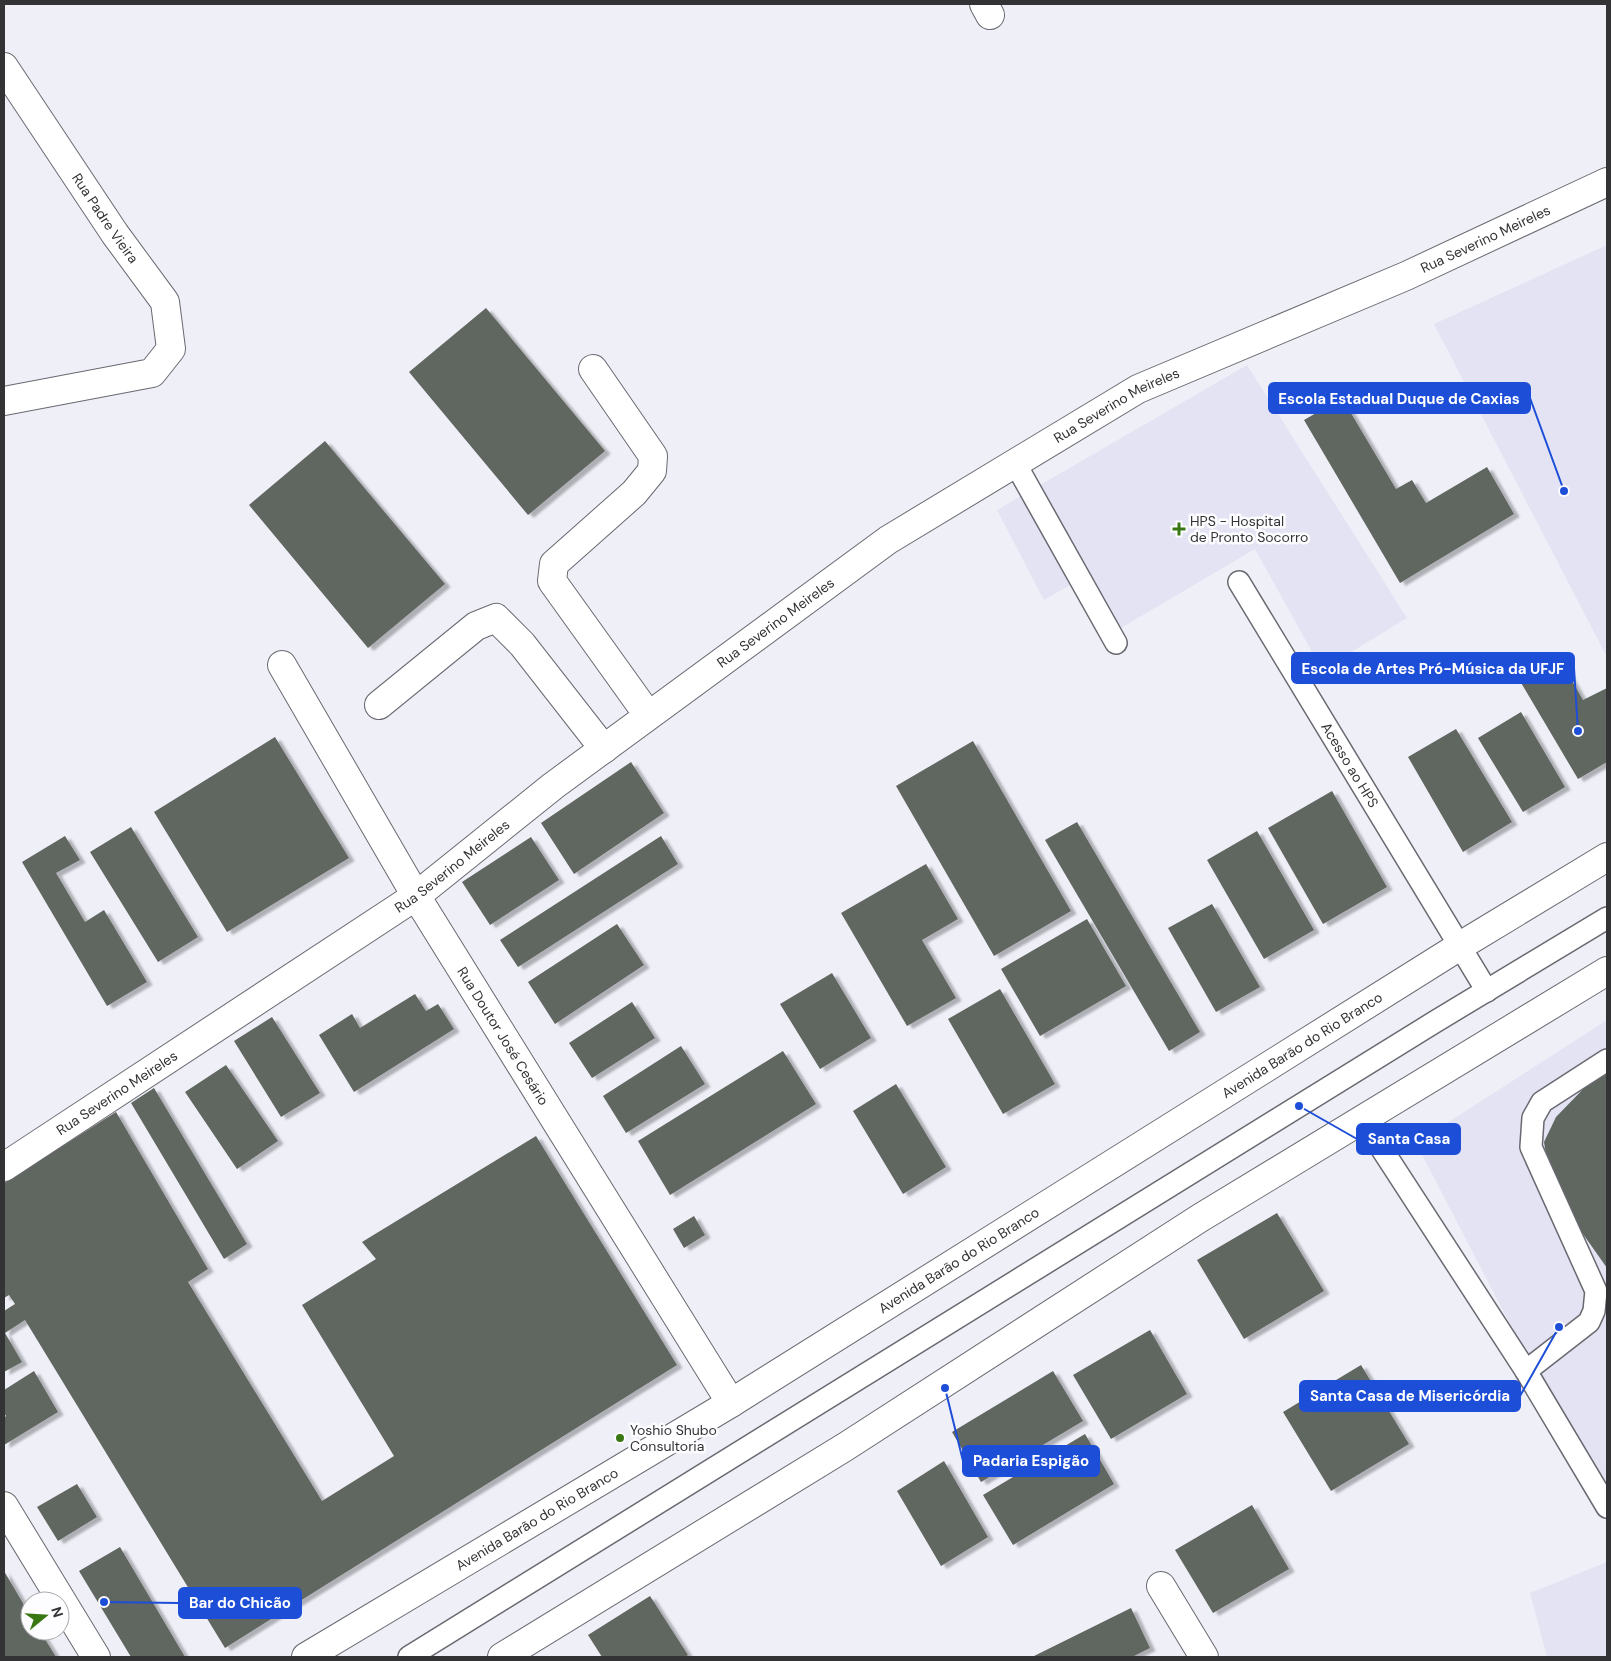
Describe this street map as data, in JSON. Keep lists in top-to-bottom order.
{
  "streets": {
    "street": [
      "Rua Padre Vieira",
      "Rua Severino Meireles",
      "Rua Doutor José Cesário",
      "Avenida Barão do Rio Branco"
    ],
    "lane": ["Acesso ao HPS"]
  },
  "crossings": [
    ["Rua Severino Meireles", "Rua Doutor José Cesário"],
    ["Acesso ao HPS", "Avenida Barão do Rio Branco"],
    ["Rua Doutor José Cesário", "Avenida Barão do Rio Branco"]
  ],
  "places": {
    "other": [
      "Escola Estadual Duque de Caxias",
      "Escola de Artes Pró-Música da UFJF",
      "Santa Casa",
      "Santa Casa de Misericórdia",
      "Padaria Espigão",
      "Yoshio Shubo Consultoria",
      "Bar do Chicão"
    ],
    "health": ["HPS - Hospital de Pronto Socorro"]
  },
  "north": "right"
}
